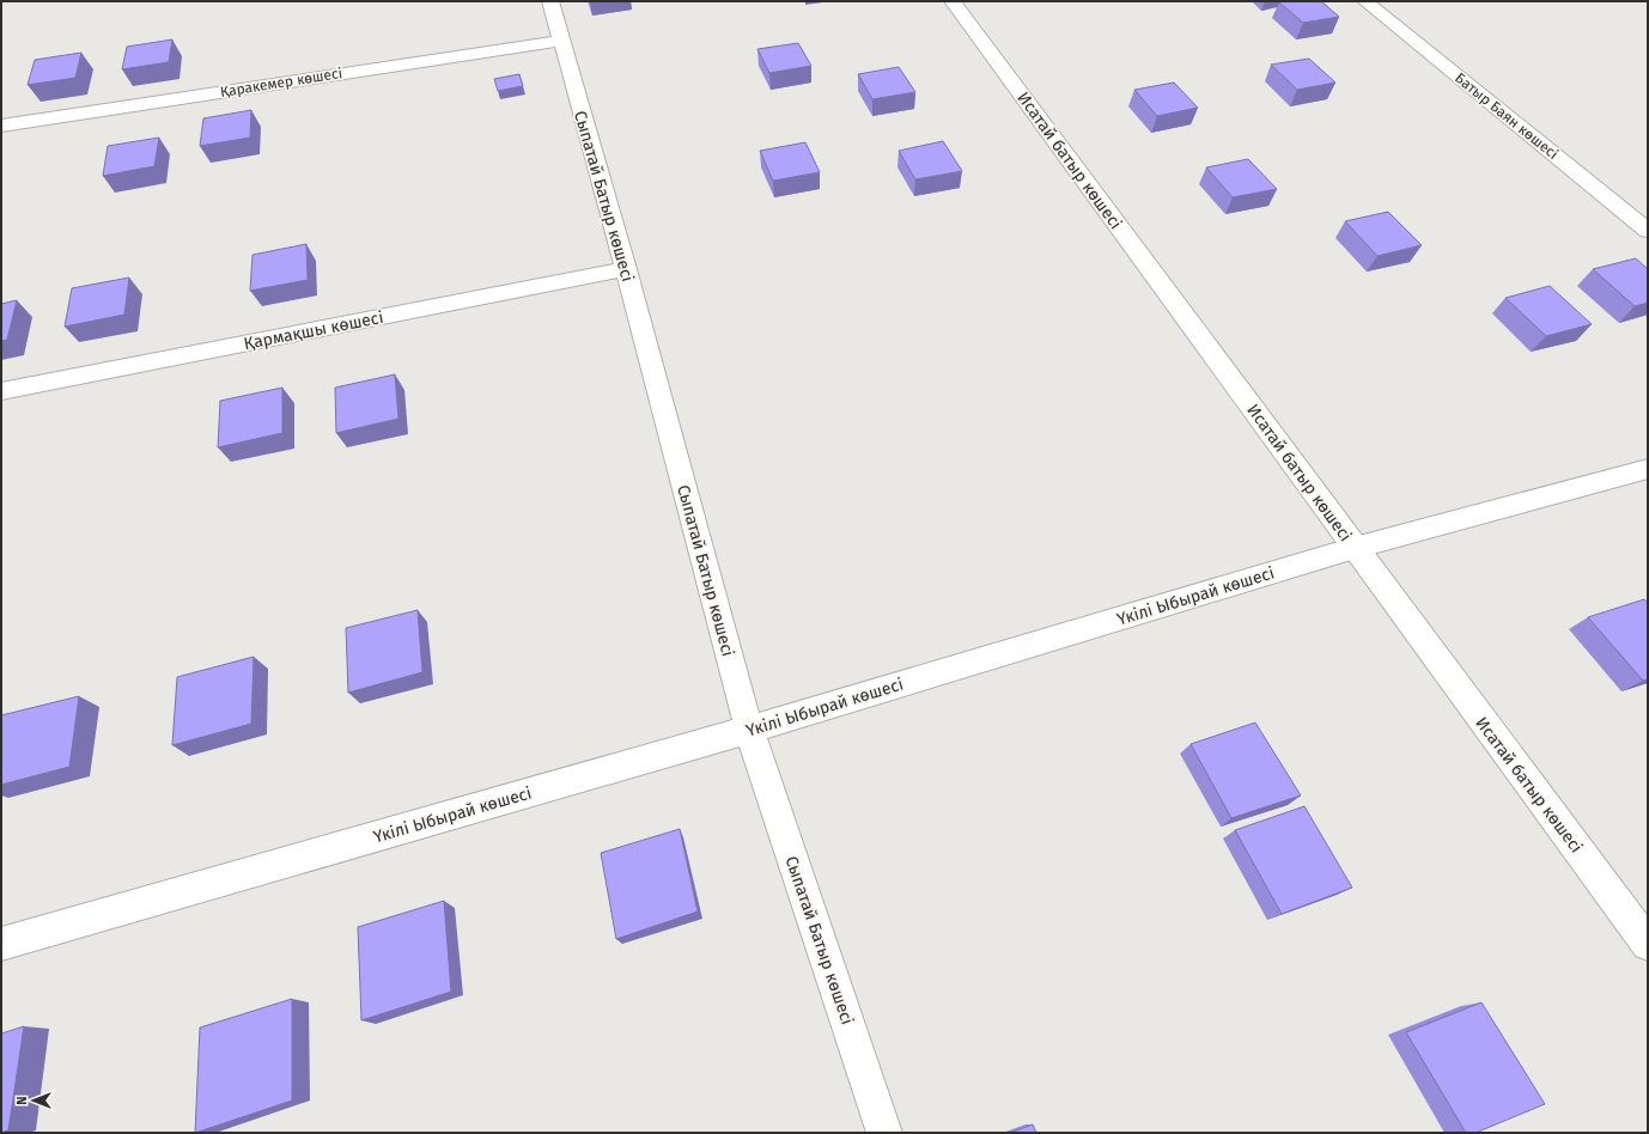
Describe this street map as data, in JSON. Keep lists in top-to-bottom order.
{
  "streets": {
    "street": [
      "Қаракемер көшесі",
      "Батыр Баян көшесі",
      "Исатай батыр көшесі",
      "Сыпатай Батыр көшесі",
      "Қармақшы көшесі",
      "Үкілі Ыбырай көшесі"
    ]
  },
  "crossings": [
    ["Қаракемер көшесі", "Сыпатай Батыр көшесі"],
    ["Исатай батыр көшесі", "Үкілі Ыбырай көшесі"],
    ["Сыпатай Батыр көшесі", "Қармақшы көшесі"],
    ["Сыпатай Батыр көшесі", "Үкілі Ыбырай көшесі"]
  ],
  "north": "left"
}
